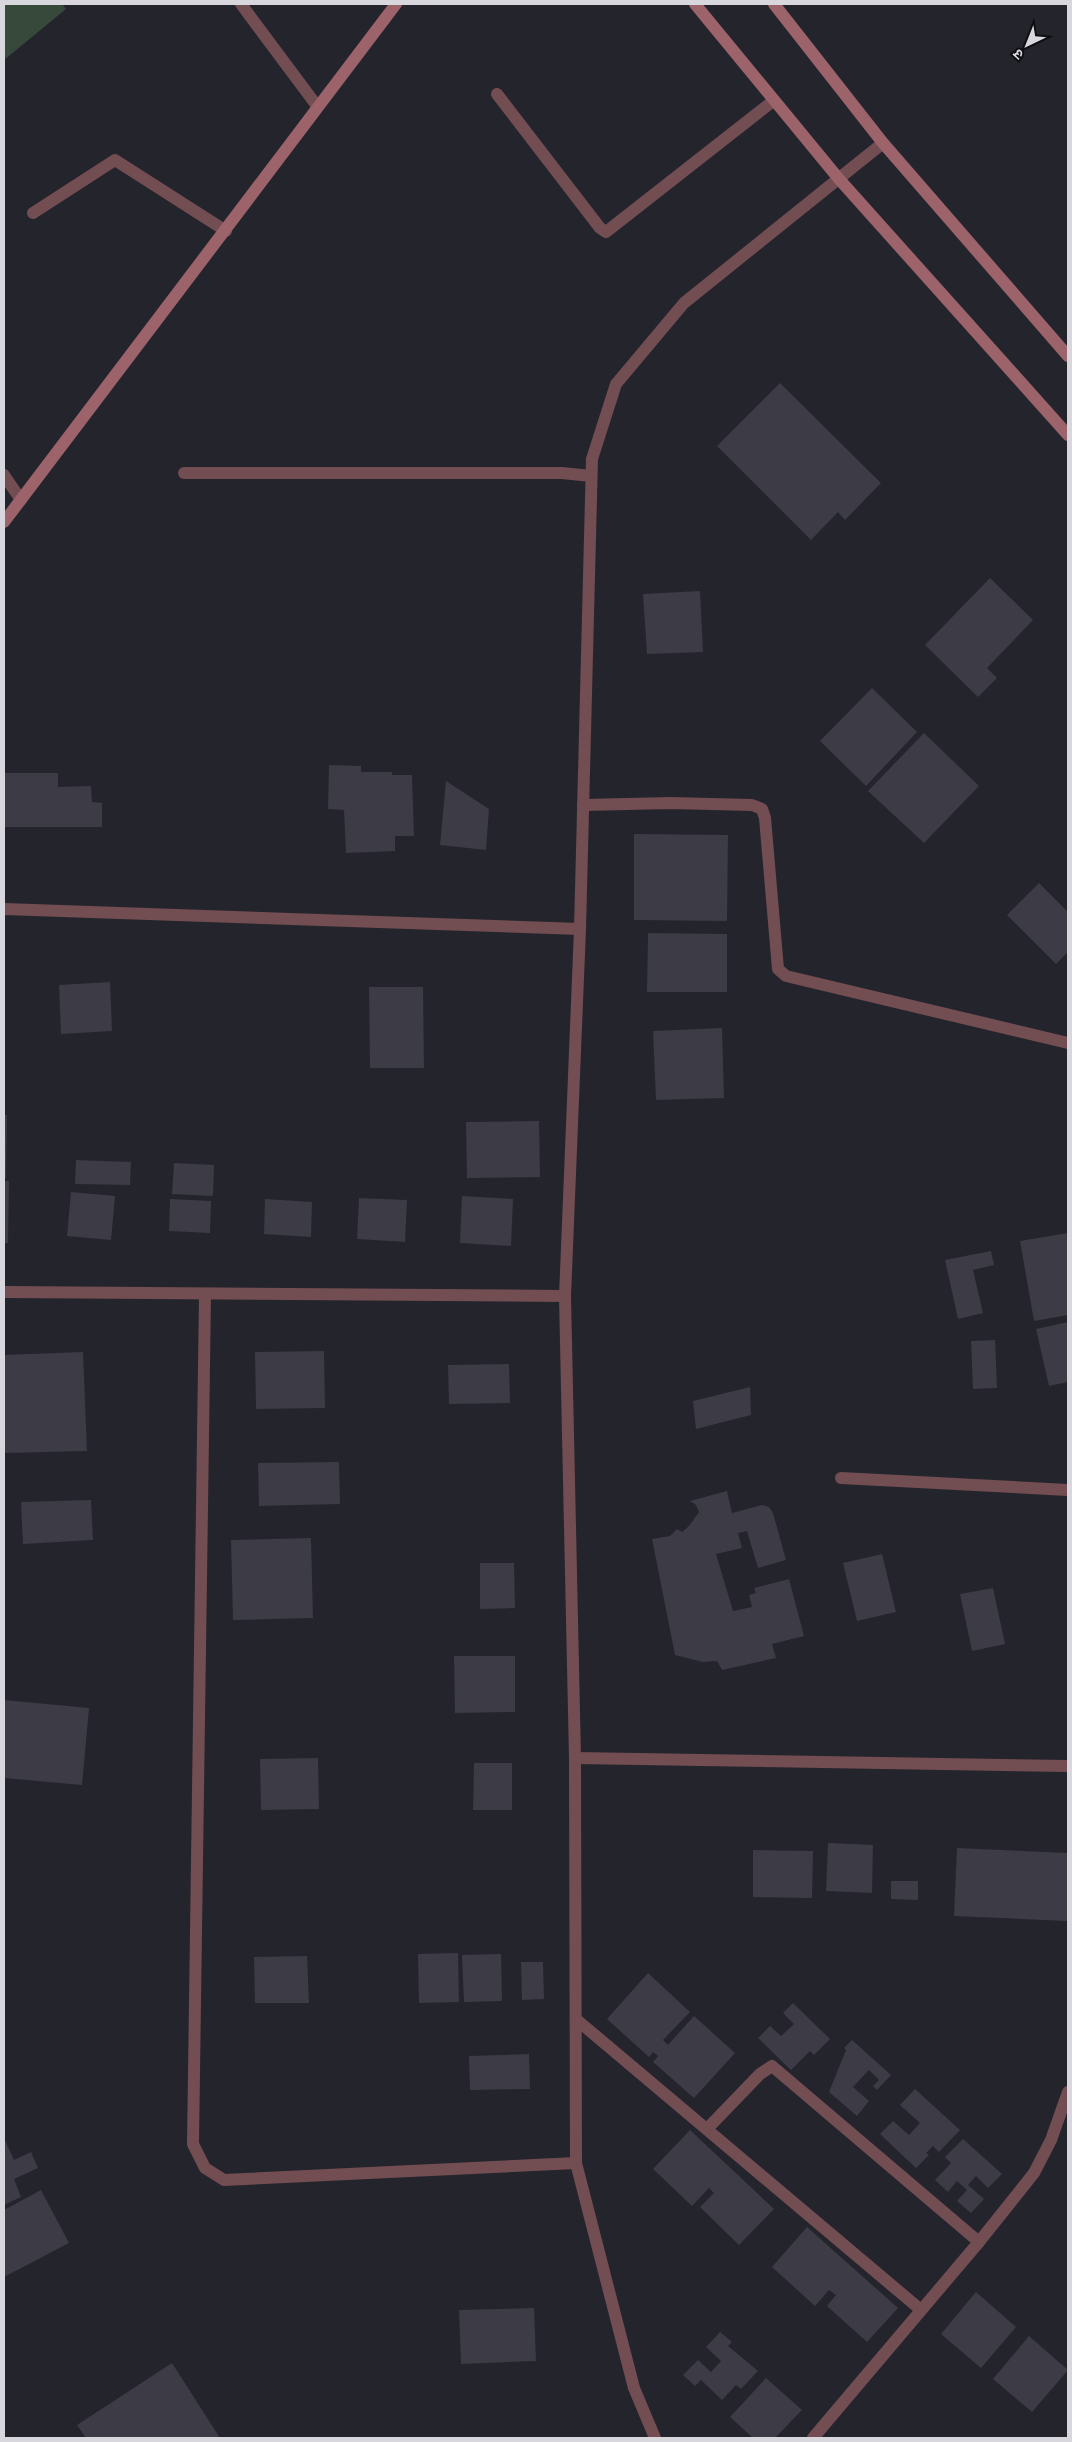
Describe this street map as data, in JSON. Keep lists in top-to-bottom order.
{
  "north": "bottom left"
}
